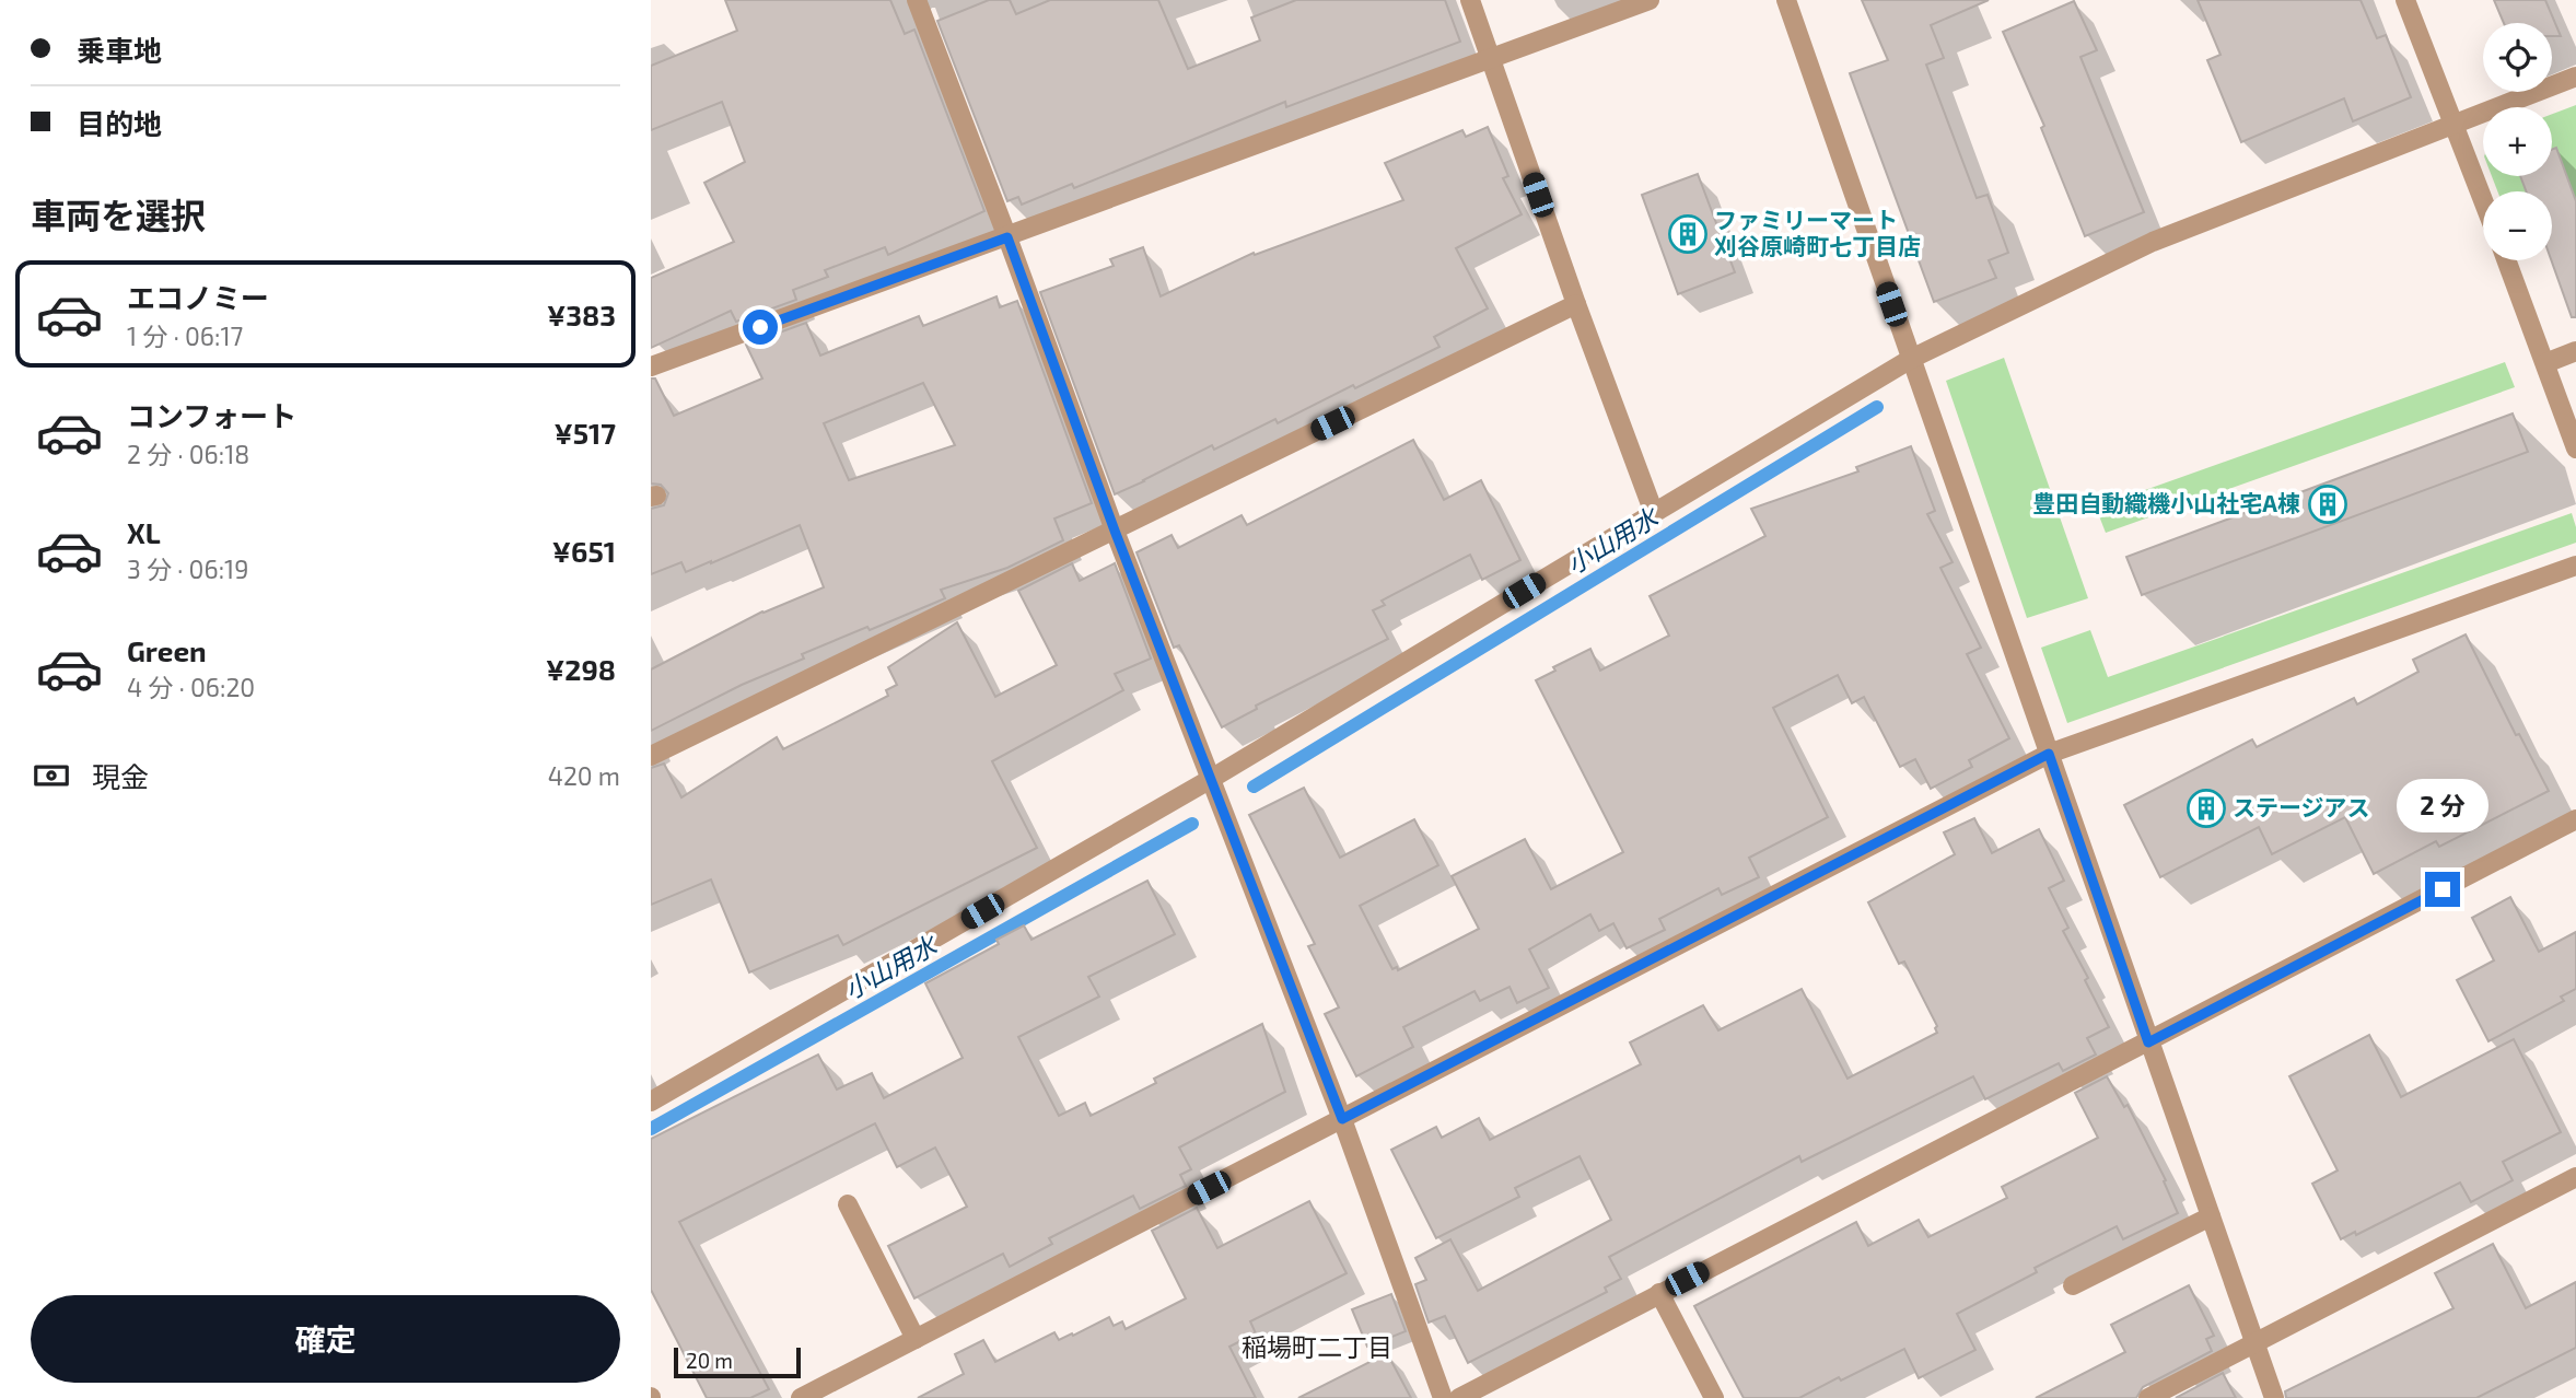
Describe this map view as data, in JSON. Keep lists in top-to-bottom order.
{
  "districts": ["稲場町二丁目"],
  "water": ["小山用水"],
  "places": {
    "building": ["ファミリーマート 刈谷原崎町七丁目店", "豊田自動織機小山社宅A棟", "ステージアス"]
  },
  "scale_bar": "20 m",
  "page": {
    "banner": ["乗車地", "目的地"],
    "map_buttons": ["+", "−"],
    "heading": "車両を選択",
    "list": [
      {
        "name": "エコノミー",
        "note": "1 分 · 06:17",
        "value": "¥383"
      },
      {
        "name": "コンフォート",
        "note": "2 分 · 06:18",
        "value": "¥517"
      },
      {
        "name": "XL",
        "note": "3 分 · 06:19",
        "value": "¥651"
      },
      {
        "name": "Green",
        "note": "4 分 · 06:20",
        "value": "¥298"
      }
    ],
    "pay": ["現金", "420 m"],
    "bubble": "2 分",
    "buttons": "確定",
    "scale": "20 m"
  }
}
